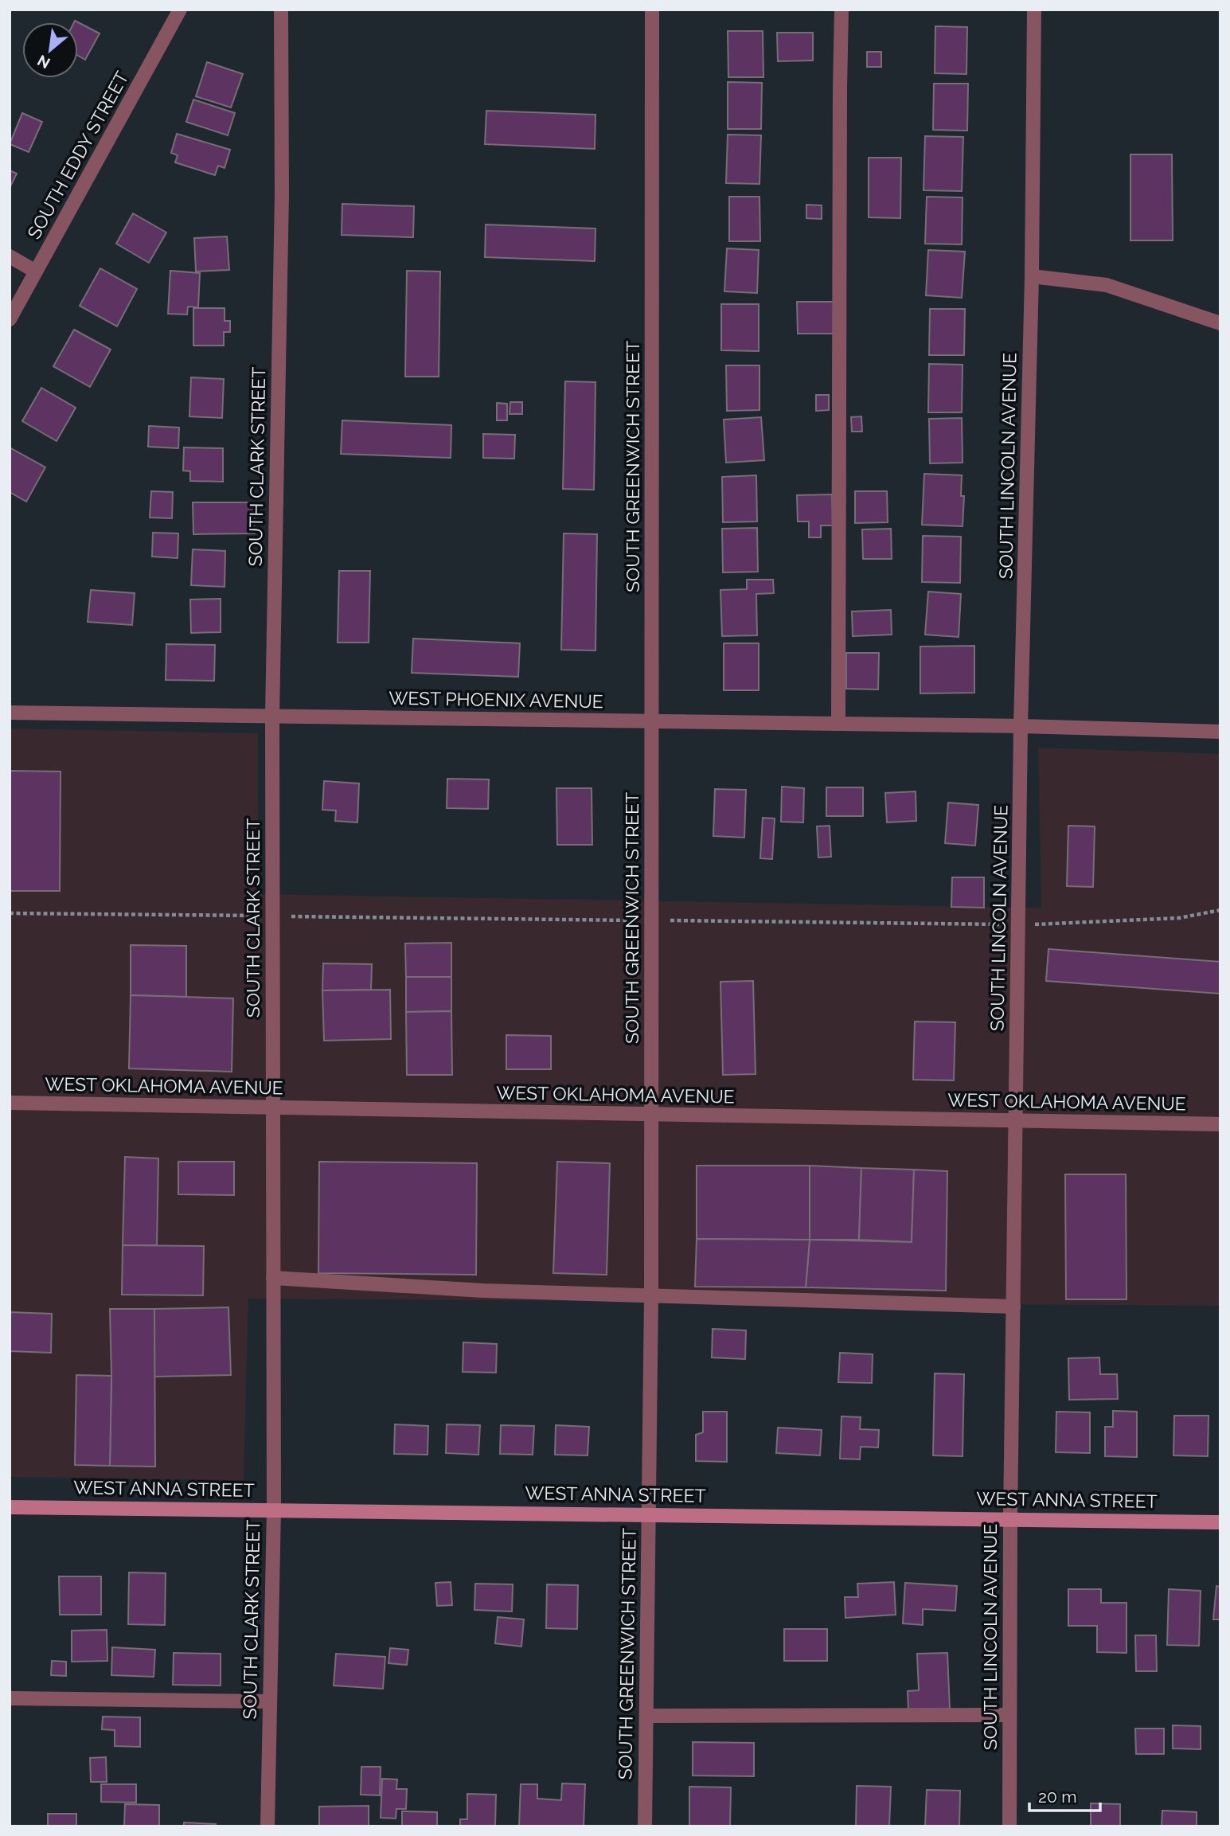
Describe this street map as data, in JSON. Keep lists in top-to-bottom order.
{
  "streets": {
    "main road": ["WEST ANNA STREET"],
    "street": [
      "SOUTH EDDY STREET",
      "SOUTH LINCOLN AVENUE",
      "SOUTH CLARK STREET",
      "SOUTH GREENWICH STREET",
      "WEST PHOENIX AVENUE",
      "WEST OKLAHOMA AVENUE"
    ]
  },
  "crossings": [
    ["SOUTH LINCOLN AVENUE", "WEST PHOENIX AVENUE"],
    ["SOUTH LINCOLN AVENUE", "WEST OKLAHOMA AVENUE"],
    ["SOUTH LINCOLN AVENUE", "WEST ANNA STREET"],
    ["SOUTH CLARK STREET", "WEST PHOENIX AVENUE"],
    ["SOUTH CLARK STREET", "WEST OKLAHOMA AVENUE"],
    ["SOUTH CLARK STREET", "WEST ANNA STREET"],
    ["SOUTH GREENWICH STREET", "WEST PHOENIX AVENUE"],
    ["SOUTH GREENWICH STREET", "WEST OKLAHOMA AVENUE"],
    ["SOUTH GREENWICH STREET", "WEST ANNA STREET"]
  ],
  "scale_bar": "20 m",
  "north": "bottom left"
}
